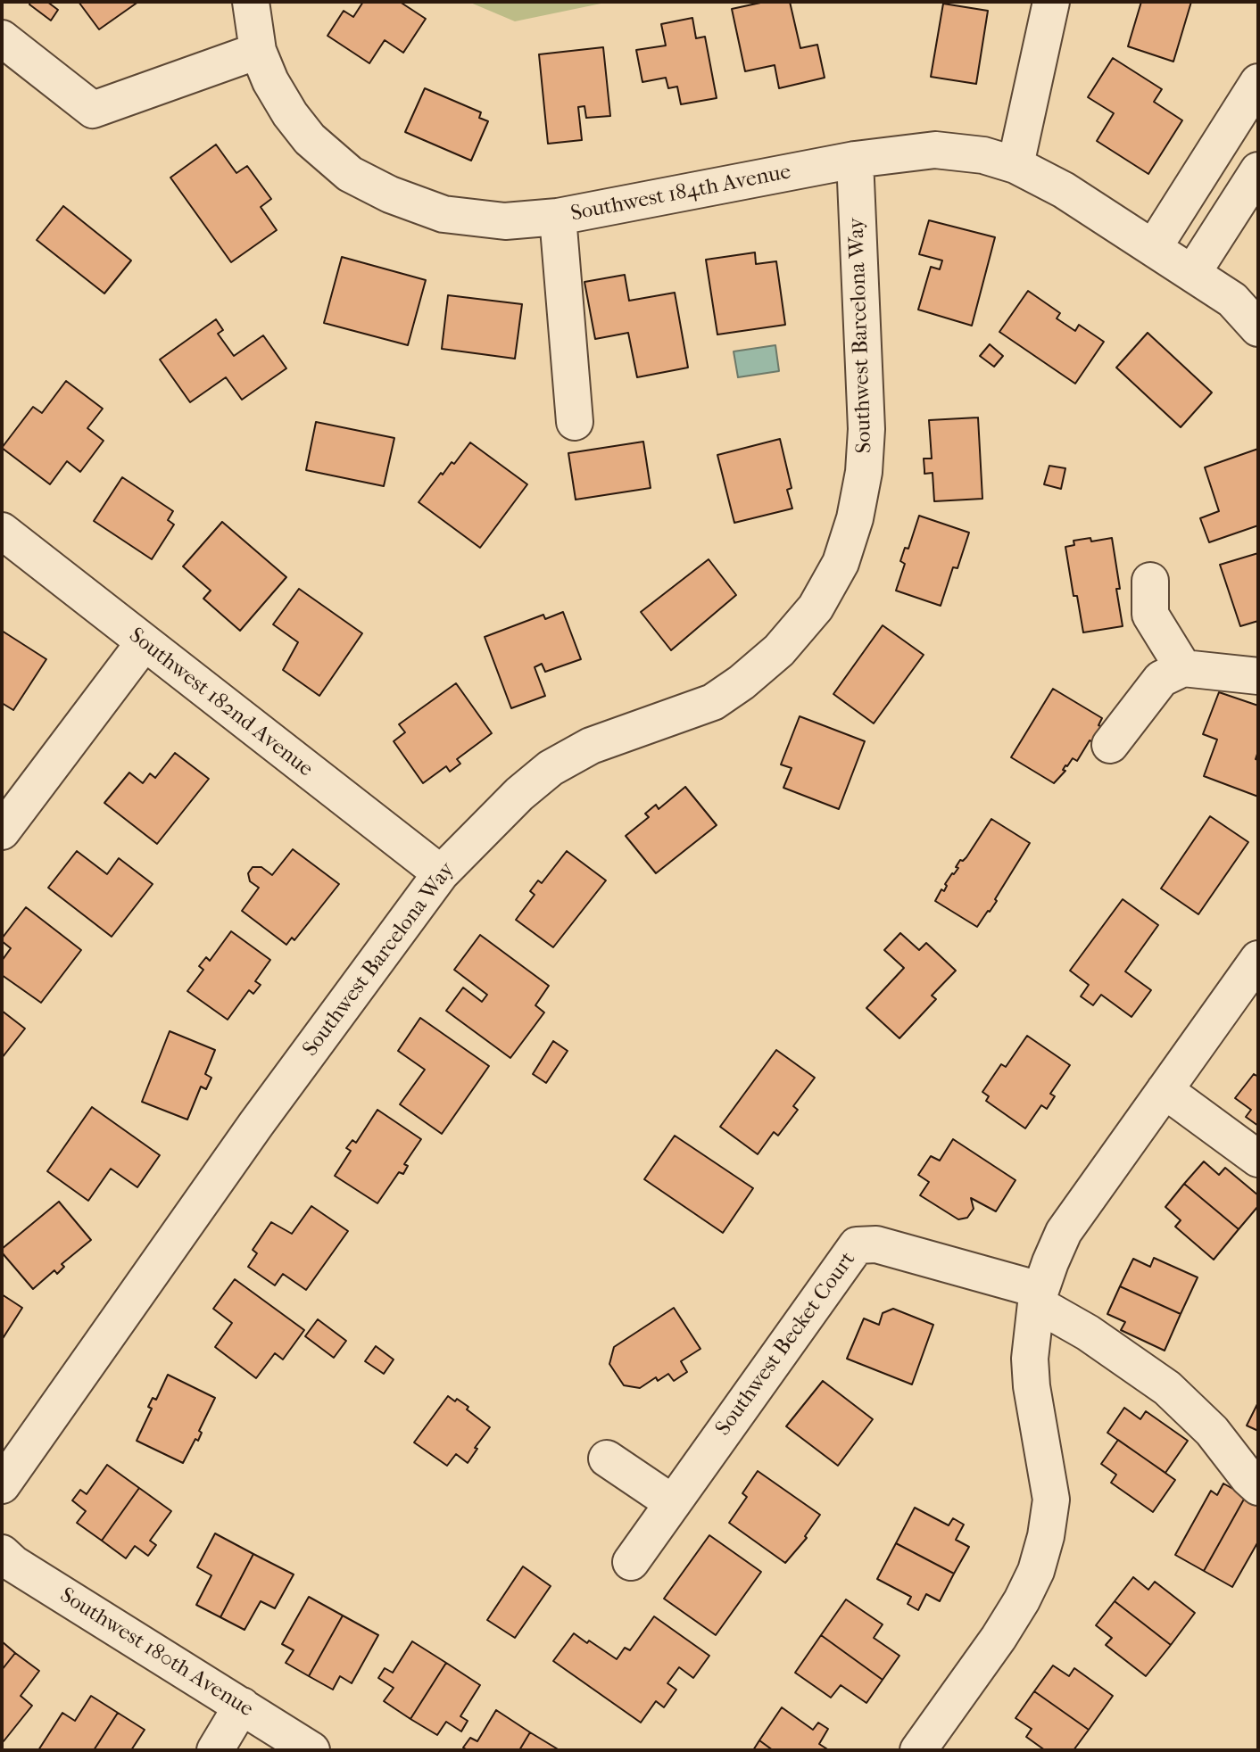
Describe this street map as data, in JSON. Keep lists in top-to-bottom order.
{
  "streets": {
    "street": [
      "Southwest 184th Avenue",
      "Southwest Barcelona Way",
      "Southwest 182nd Avenue",
      "Southwest Becket Court",
      "Southwest 180th Avenue"
    ]
  },
  "crossings": [
    ["Southwest 184th Avenue", "Southwest Barcelona Way"],
    ["Southwest Barcelona Way", "Southwest 182nd Avenue"]
  ]
}
